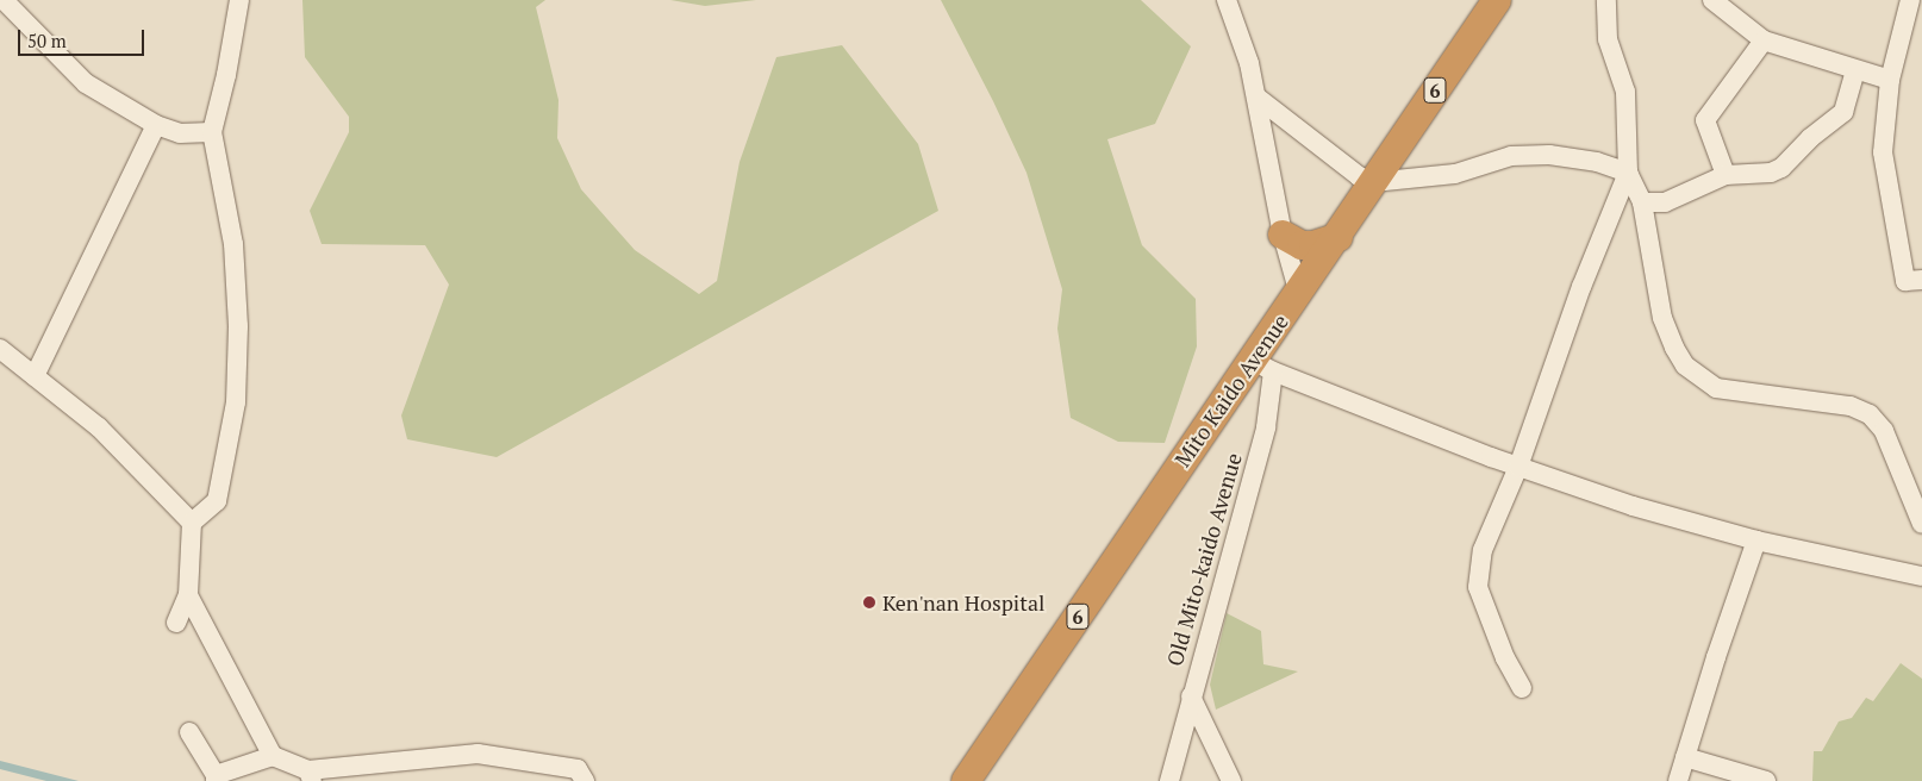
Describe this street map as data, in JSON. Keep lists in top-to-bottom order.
{
  "streets": {
    "highway": ["6", "Mito Kaido Avenue"],
    "street": ["Old Mito-kaido Avenue"]
  },
  "crossings": [
    ["Mito Kaido Avenue", "Old Mito-kaido Avenue"]
  ],
  "places": ["Ken'nan Hospital"],
  "scale_bar": "50 m"
}
